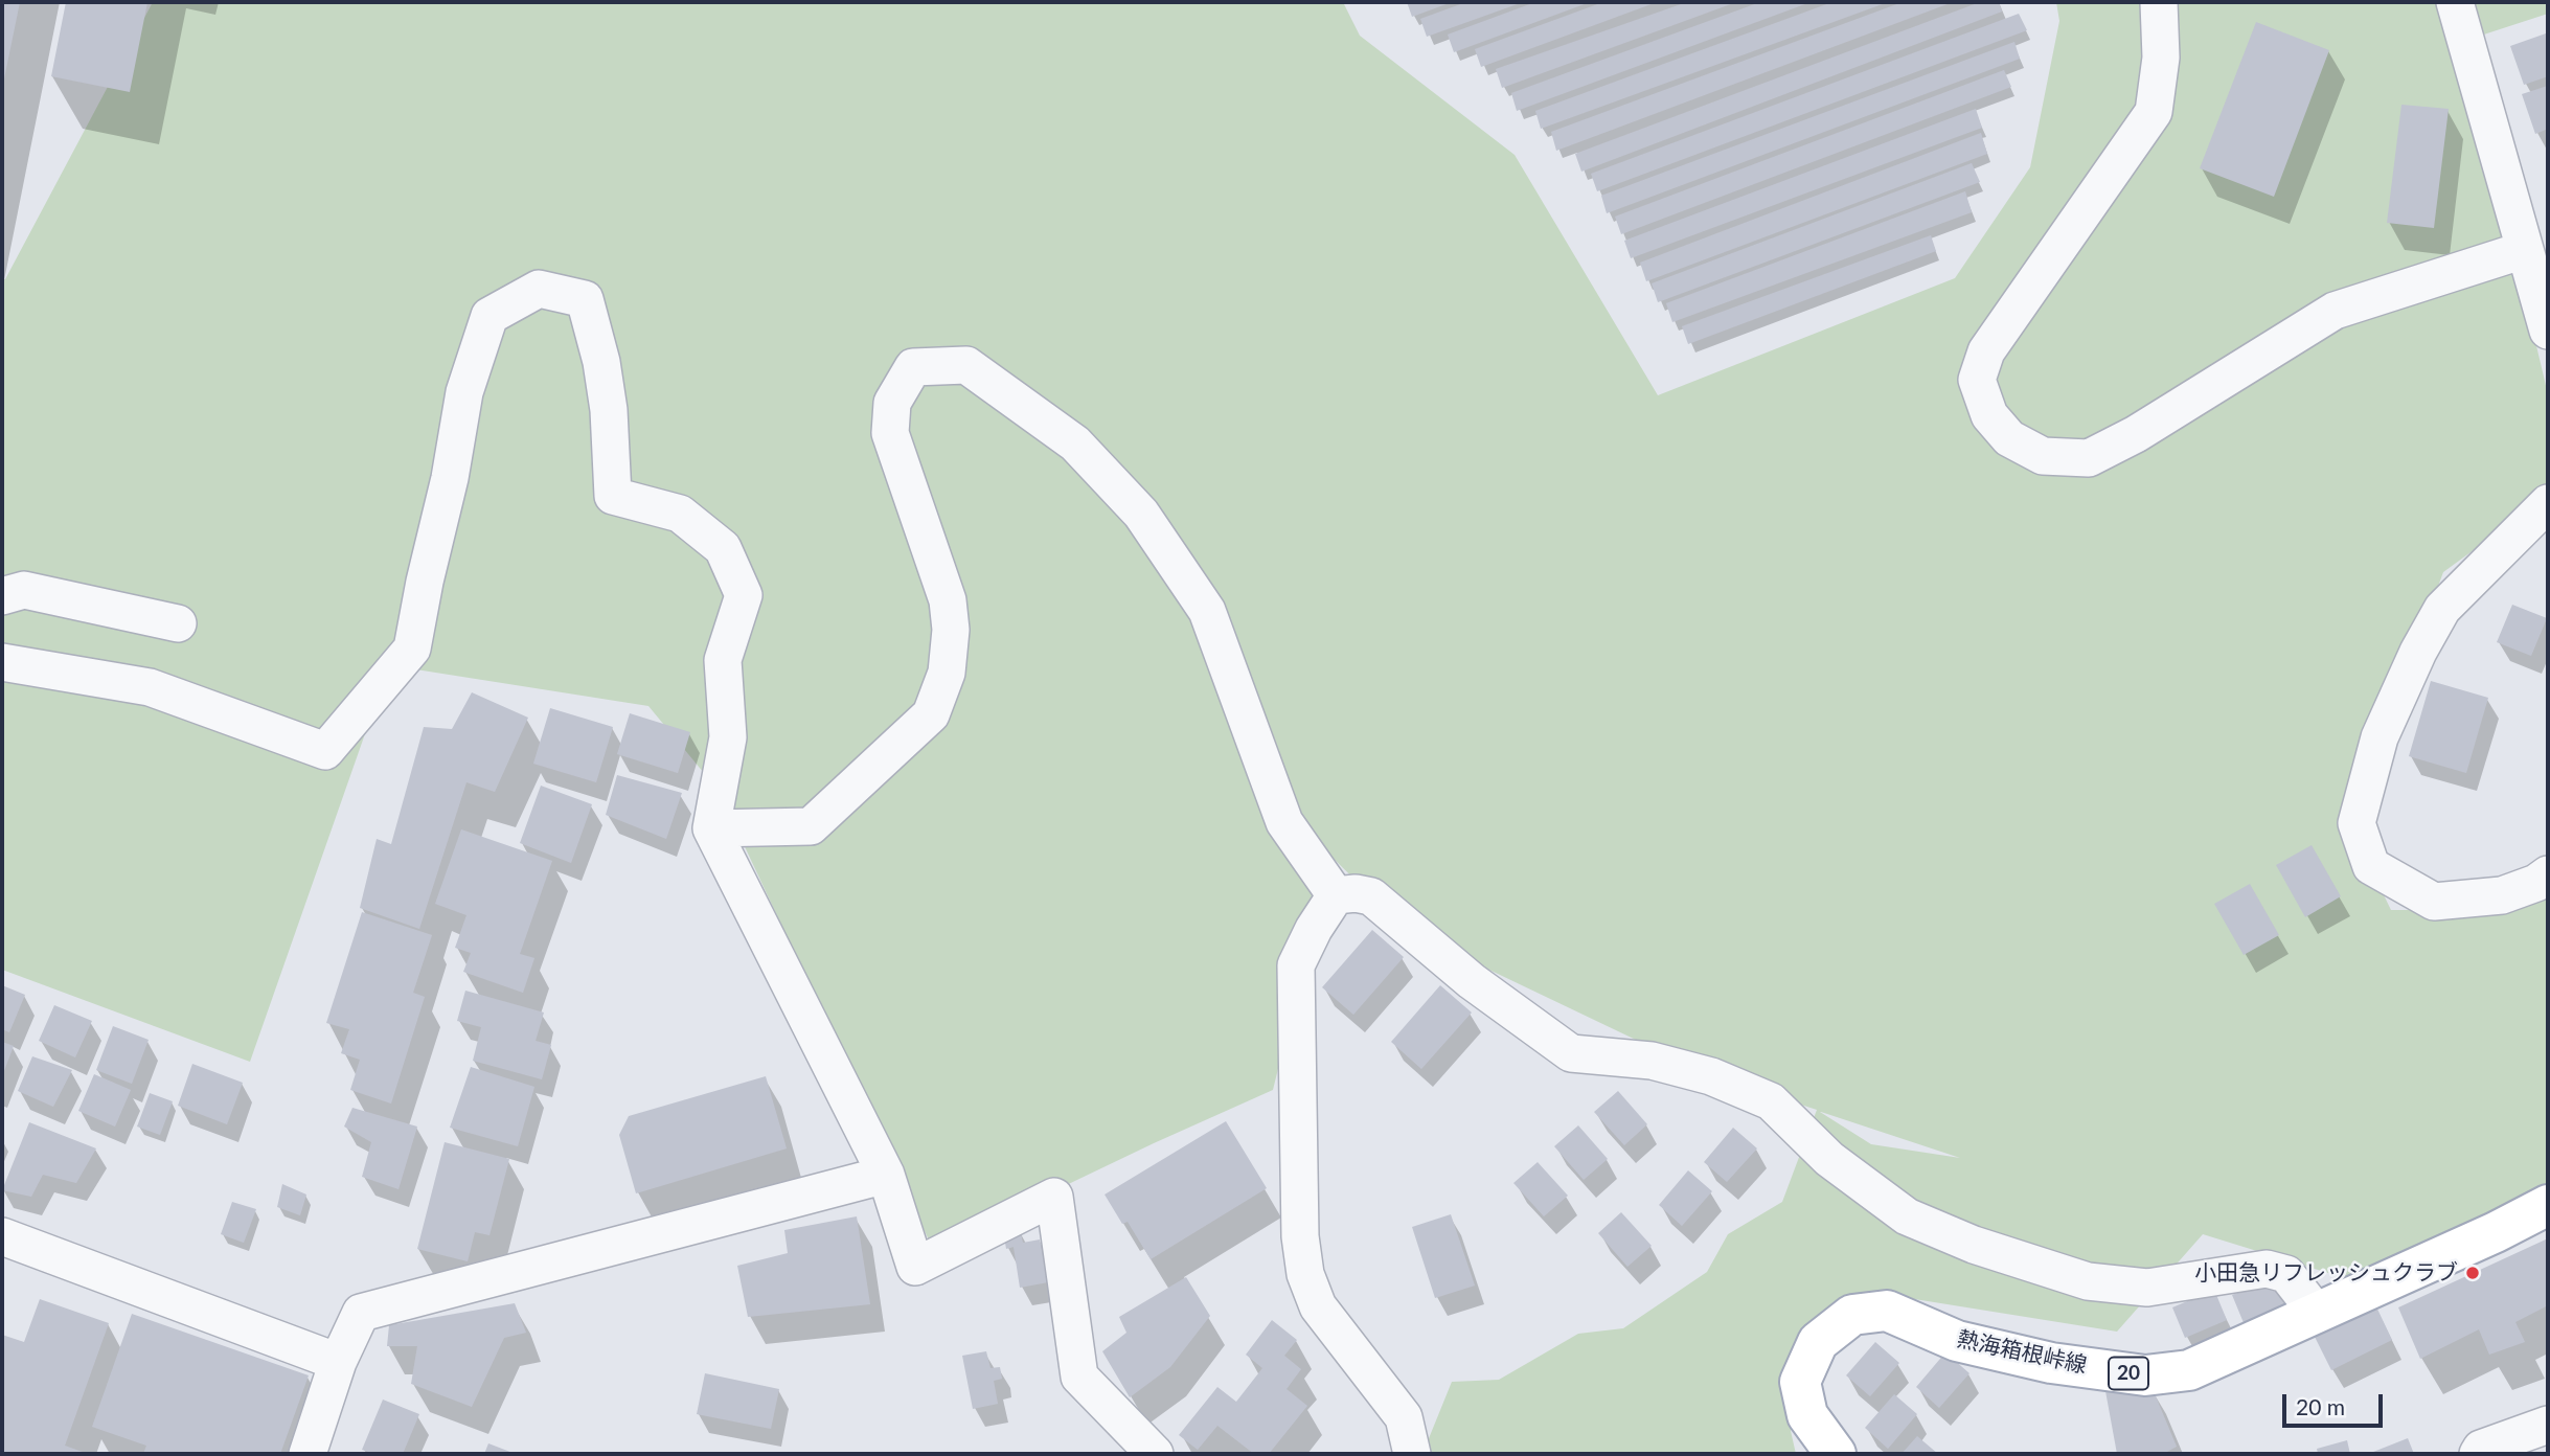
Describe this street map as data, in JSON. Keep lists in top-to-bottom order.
{
  "streets": {
    "main road": ["熱海箱根峠線", "20"]
  },
  "places": ["小田急リフレッシュクラブ"],
  "scale_bar": "20 m"
}
